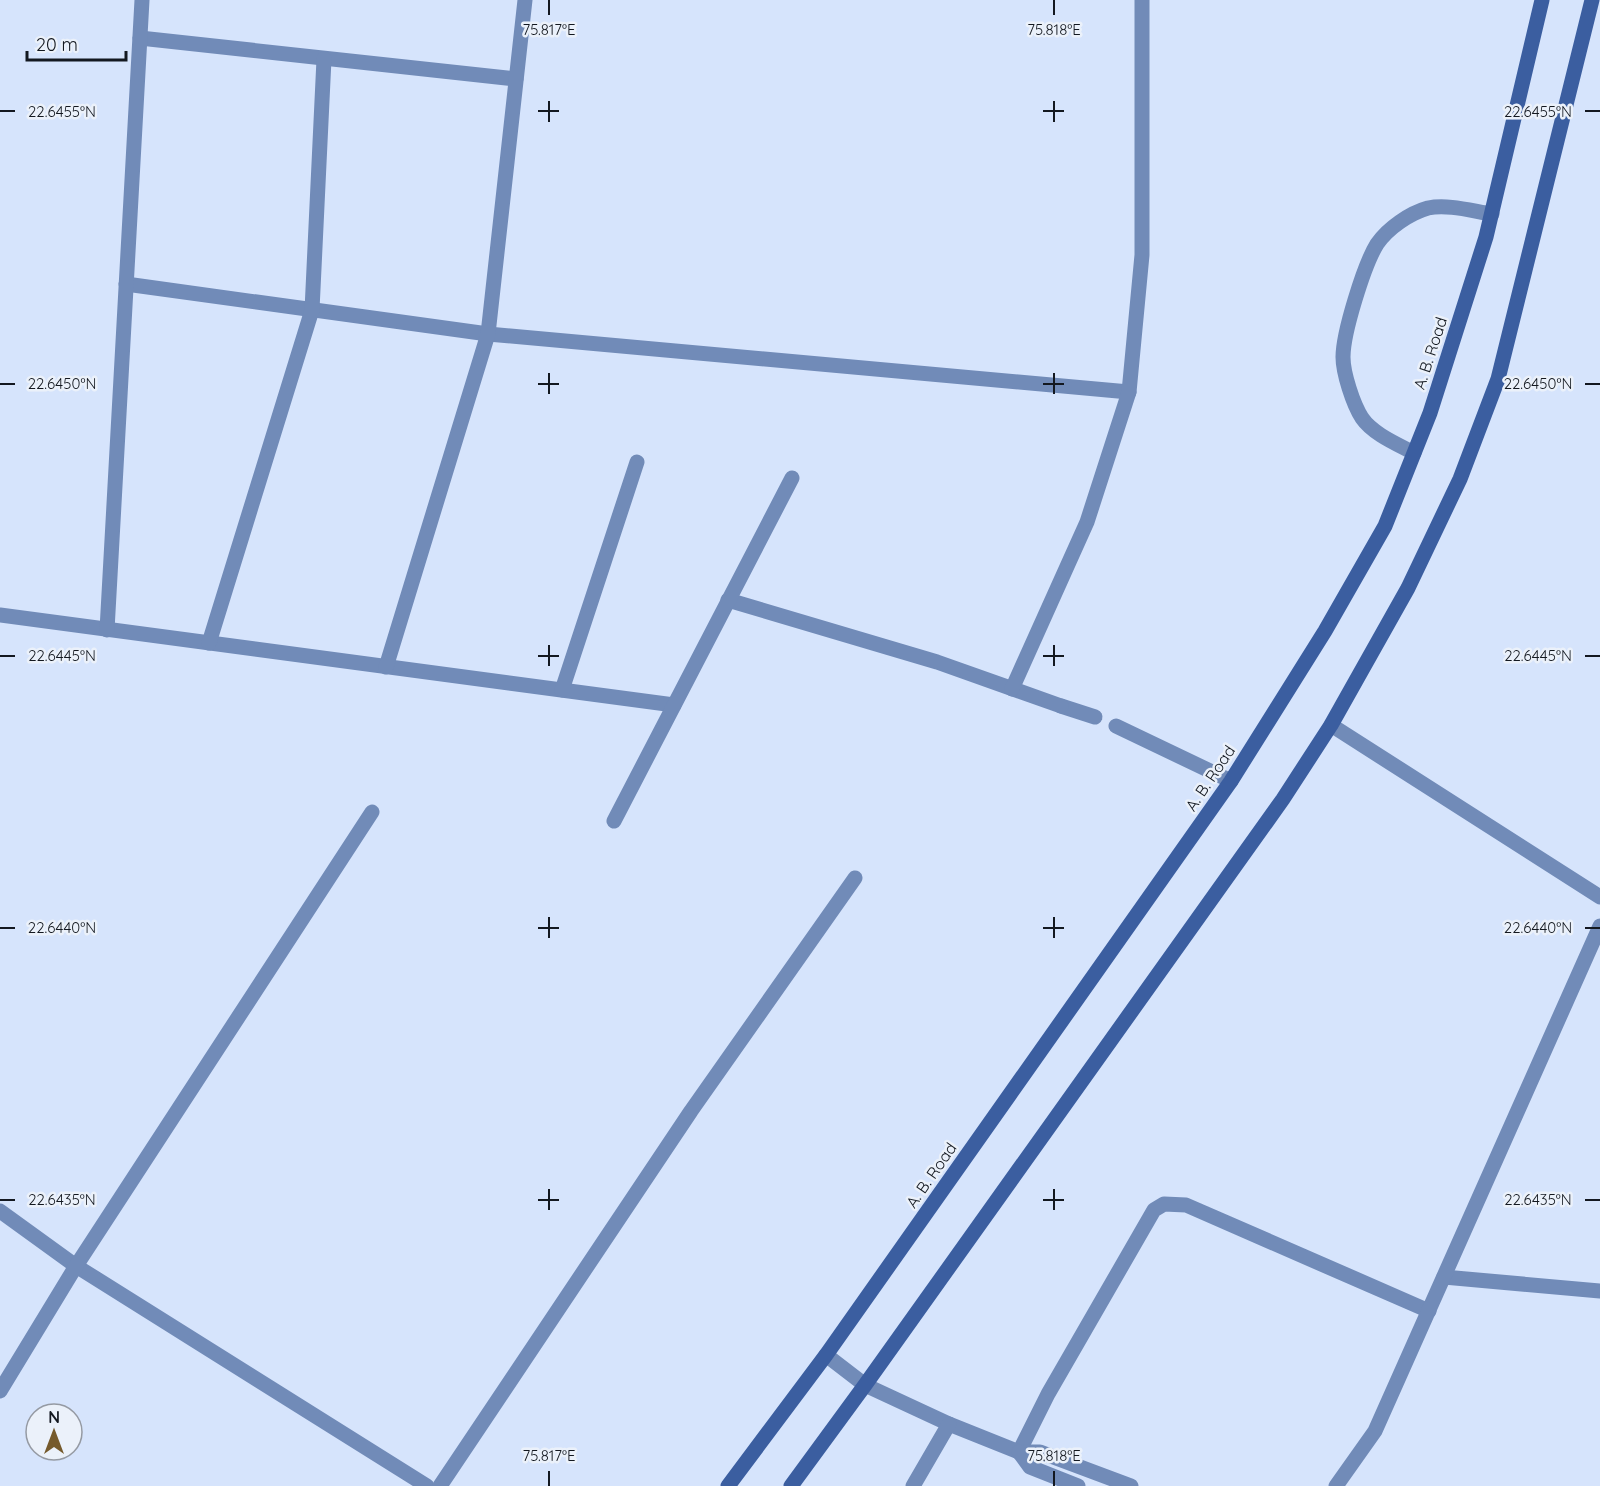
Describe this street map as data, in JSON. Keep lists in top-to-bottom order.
{
  "streets": {
    "main road": ["A. B. Road"]
  },
  "scale_bar": "20 m",
  "north": "top",
  "coordinates": [
    "75.817°E",
    "75.818°E",
    "22.6455°N",
    "22.6450°N",
    "22.6445°N",
    "22.6440°N",
    "22.6435°N"
  ]
}
